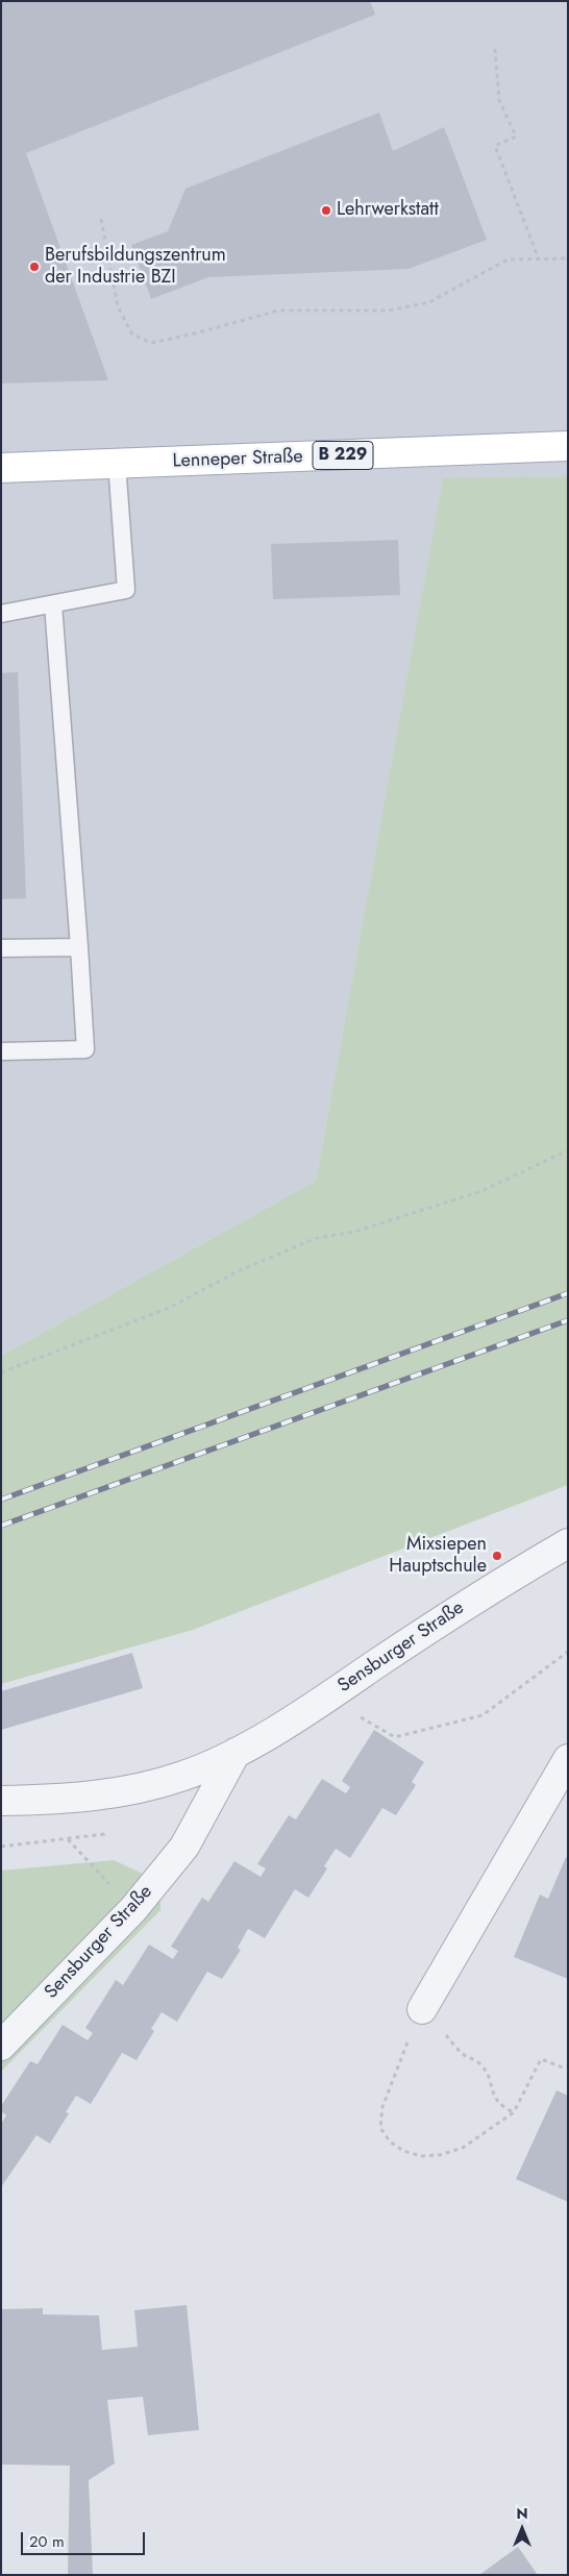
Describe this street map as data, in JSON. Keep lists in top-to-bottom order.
{
  "streets": {
    "main road": ["B 229", "Lenneper Straße"],
    "street": ["Sensburger Straße"]
  },
  "places": ["Lehrwerkstatt", "Berufsbildungszentrum der Industrie BZI", "Mixsiepen Hauptschule"],
  "scale_bar": "20 m",
  "north": "top"
}
